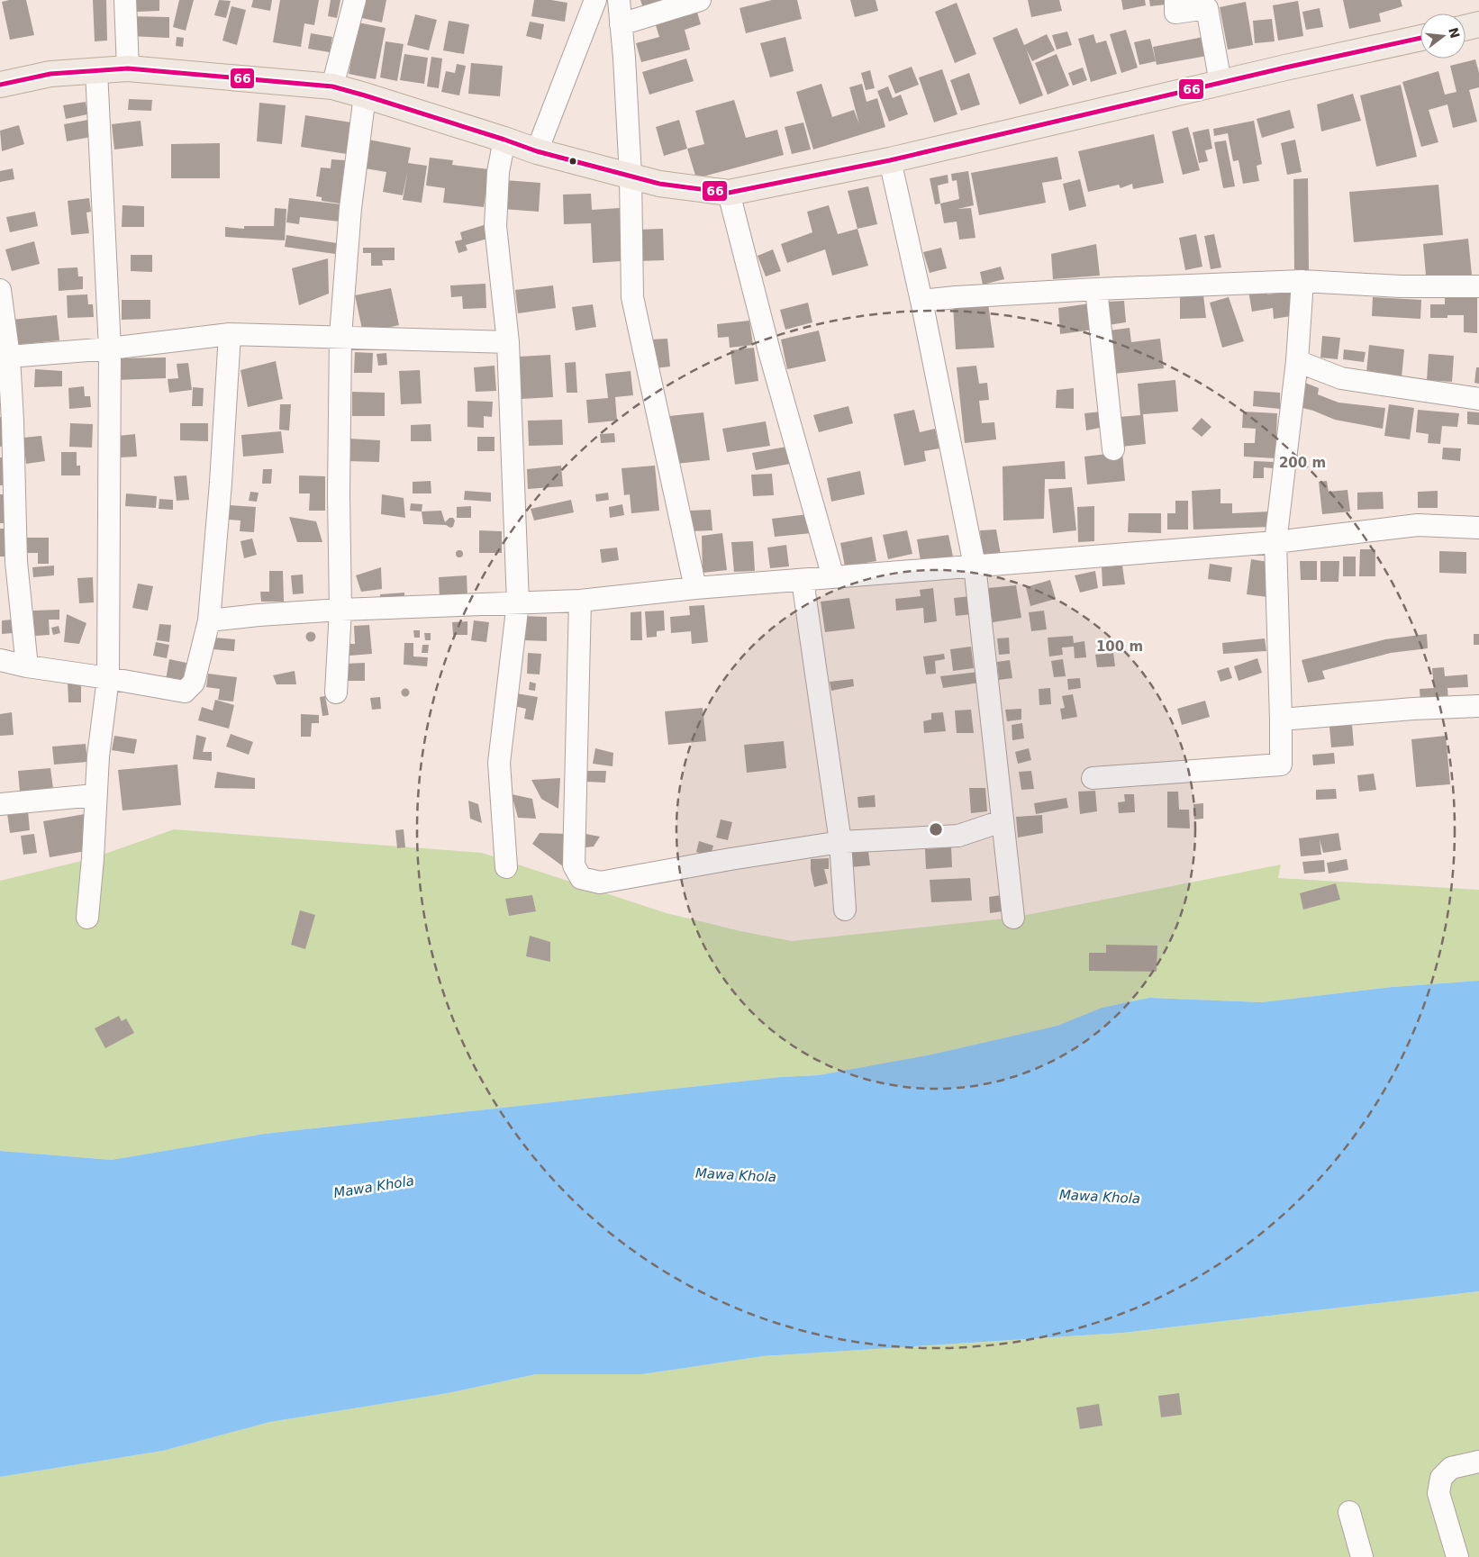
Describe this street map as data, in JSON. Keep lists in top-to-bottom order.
{
  "water": ["Mawa Khola"],
  "lines": ["transit line 66"],
  "north": "right",
  "rings": ["200 m", "100 m"]
}
